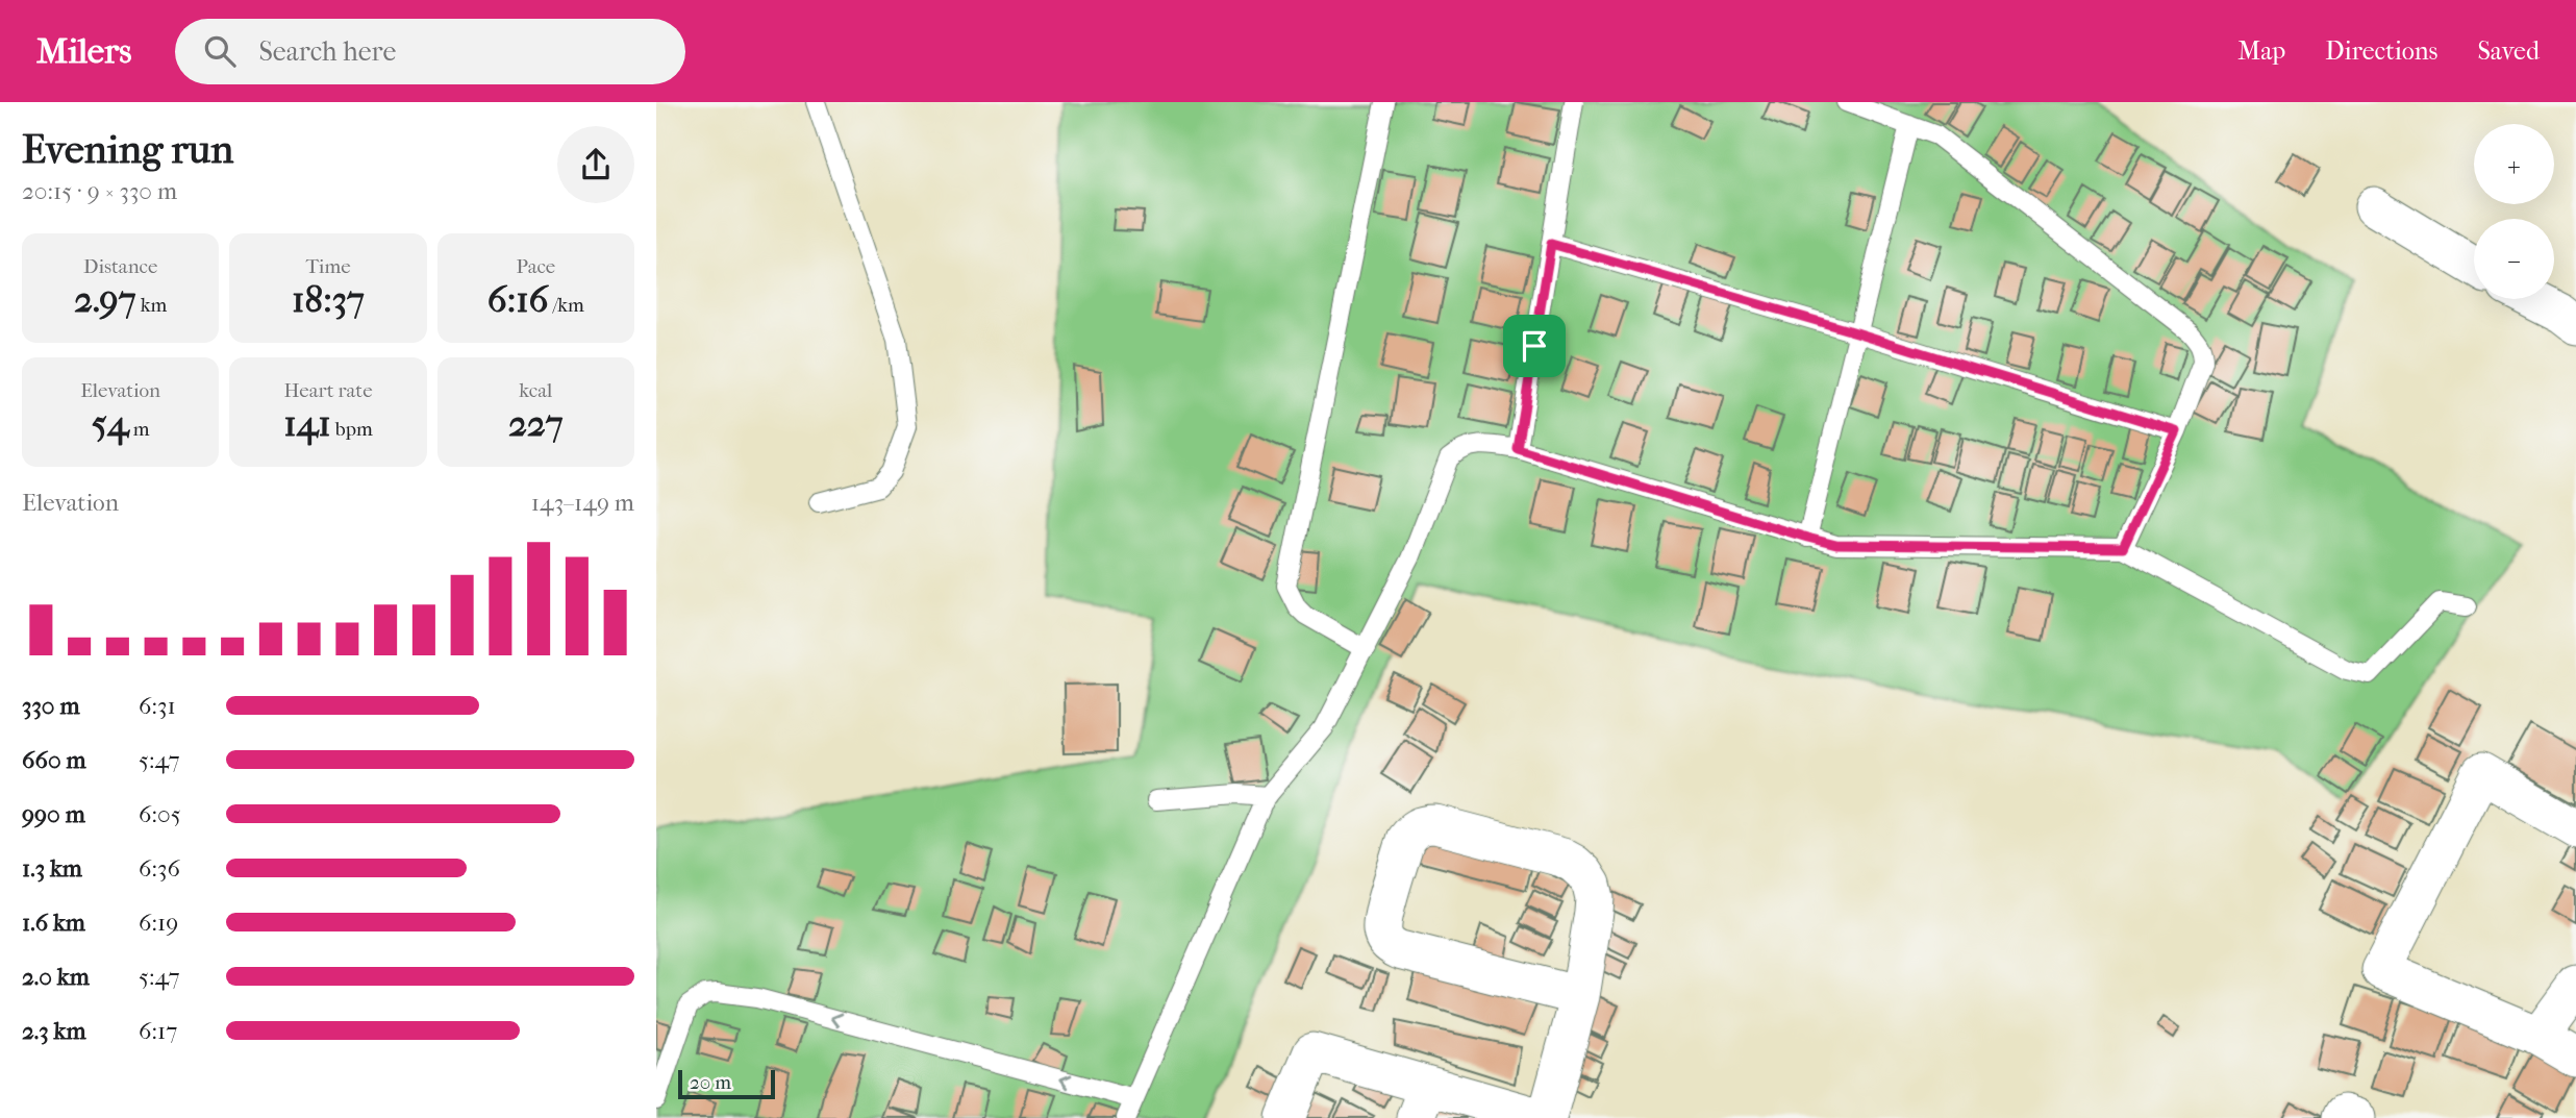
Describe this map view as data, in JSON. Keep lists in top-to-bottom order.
{
  "scale_bar": "20 m",
  "page": {
    "header": "Milers",
    "search": "Search here",
    "nav": ["Map", "Directions", "Saved"],
    "heading": ["Evening run", "20:15 · 9 × 330 m"],
    "map_buttons": ["+", "−"],
    "stats": [
      ["Distance", "2.97 km"],
      ["Time", "18:37"],
      ["Pace", "6:16 /km"],
      ["Elevation", "54 m"],
      ["Heart rate", "141 bpm"],
      ["kcal", "227"]
    ],
    "chart": ["Elevation", "143–149 m"],
    "list": [
      {
        "name": "330 m",
        "note": "6:31"
      },
      {
        "name": "660 m",
        "note": "5:47"
      },
      {
        "name": "990 m",
        "note": "6:05"
      },
      {
        "name": "1.3 km",
        "note": "6:36"
      },
      {
        "name": "1.6 km",
        "note": "6:19"
      },
      {
        "name": "2.0 km",
        "note": "5:47"
      },
      {
        "name": "2.3 km",
        "note": "6:17"
      }
    ],
    "scale": "20 m"
  }
}
